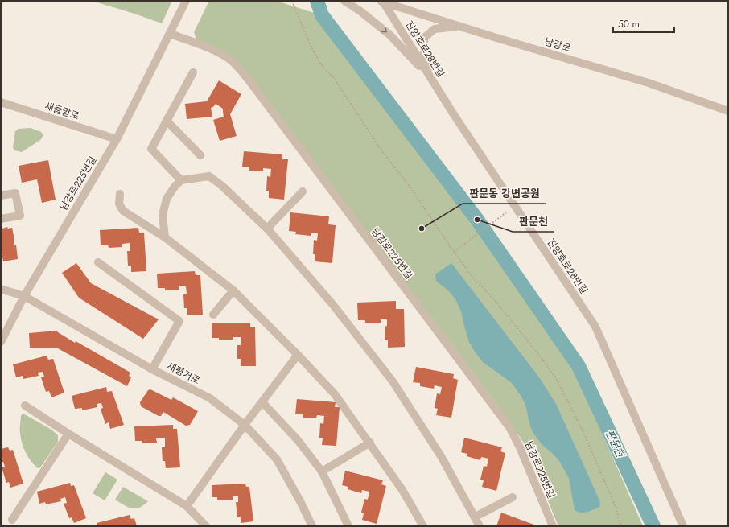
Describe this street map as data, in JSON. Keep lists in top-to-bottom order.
{
  "streets": {
    "street": [
      "남강로",
      "진양호로28번길",
      "새들말로",
      "남강로225번길",
      "새평거로"
    ]
  },
  "crossings": [
    ["남강로", "진양호로28번길"],
    ["새들말로", "남강로225번길"],
    ["남강로225번길", "새평거로"]
  ],
  "water": ["판문천"],
  "places": ["판문천", "판문동 강변공원"],
  "scale_bar": "50 m"
}
